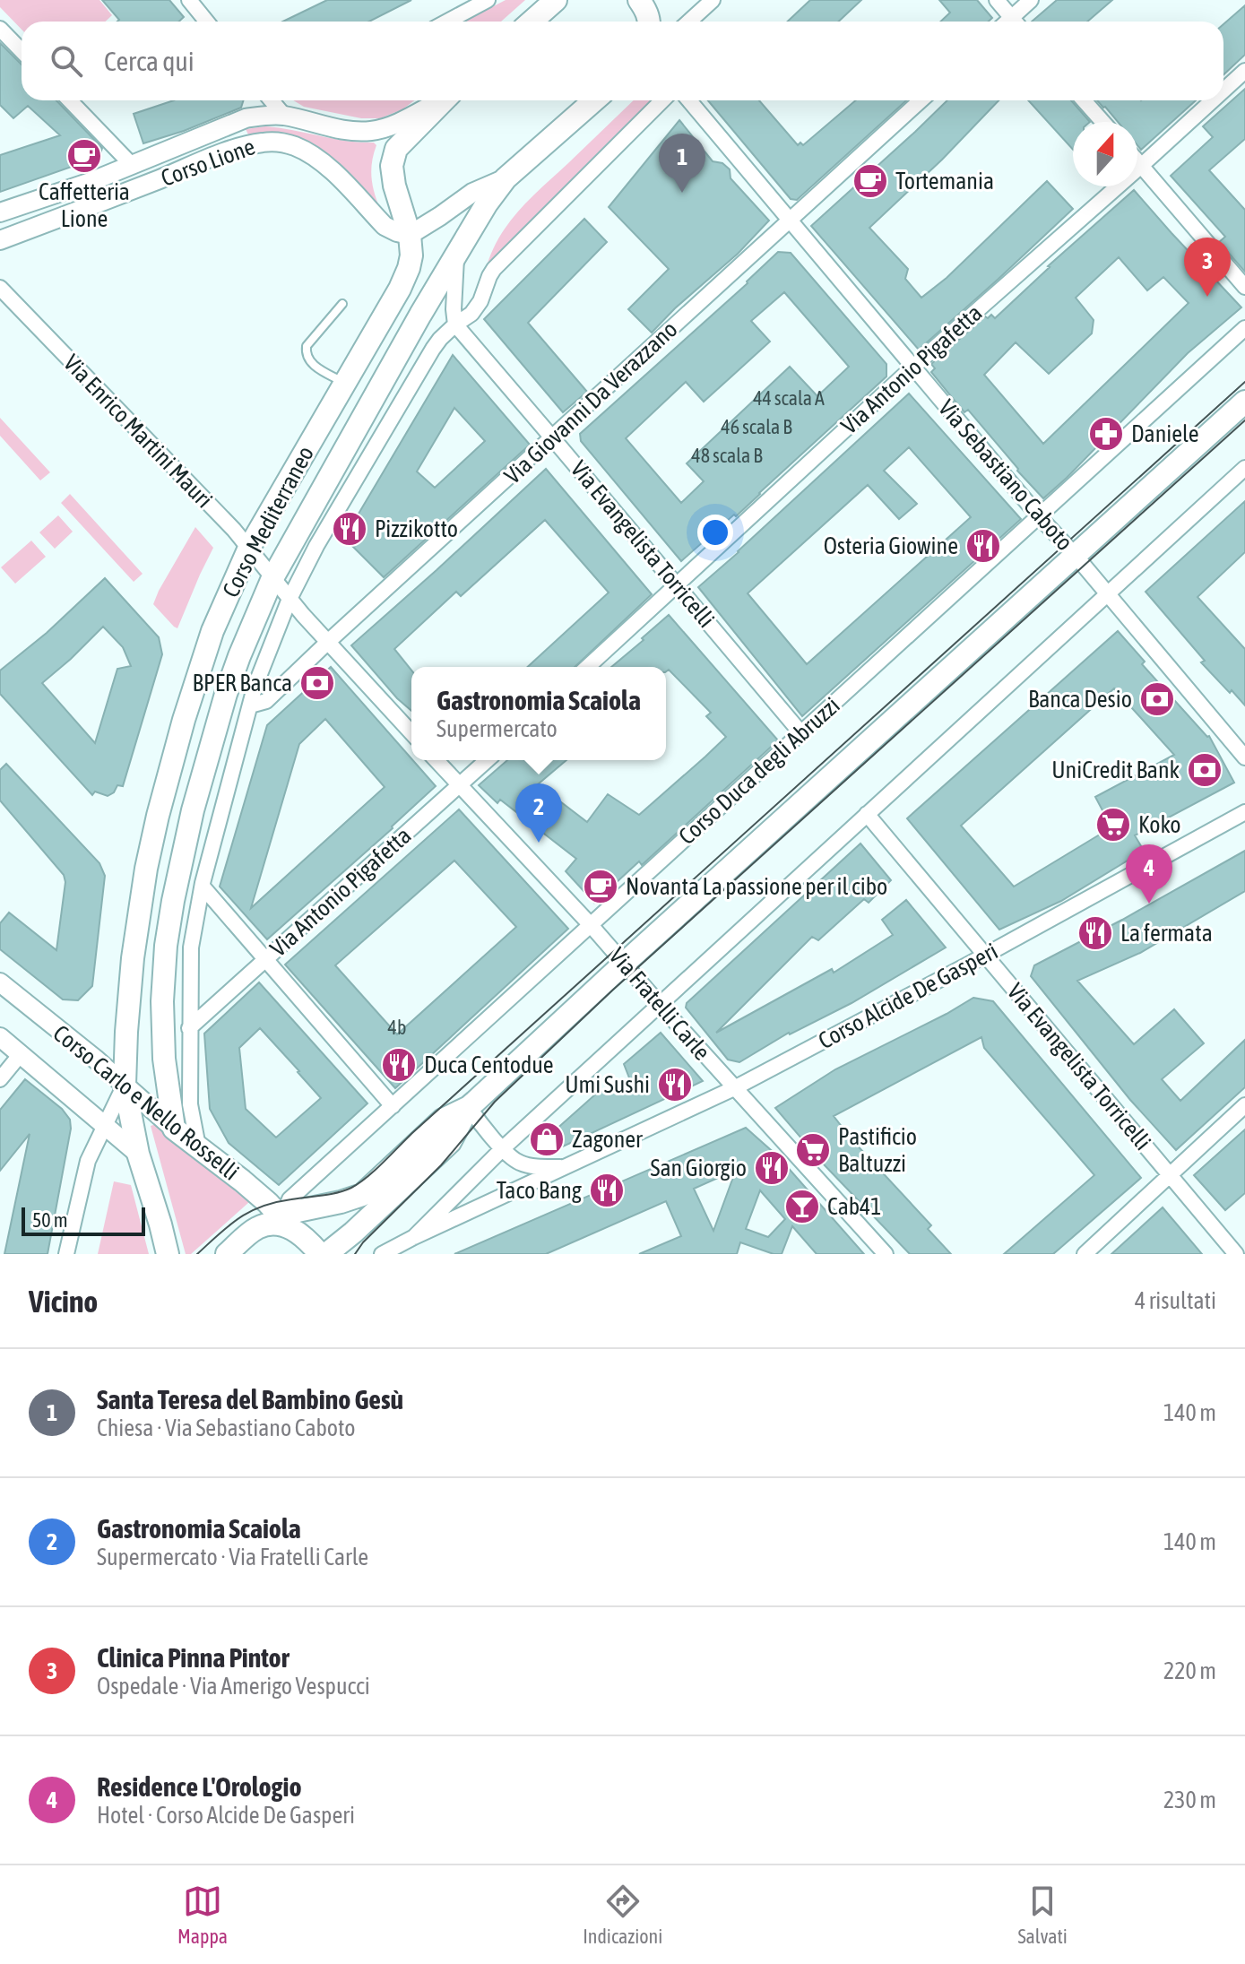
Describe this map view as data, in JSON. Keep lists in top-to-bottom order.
{
  "streets": {
    "main road": ["Corso Mediterraneo", "Corso Carlo e Nello Rosselli"],
    "street": [
      "Corso Lione",
      "Via Antonio Pigafetta",
      "Via Giovanni Da Verazzano",
      "Via Enrico Martini Mauri",
      "Via Sebastiano Caboto",
      "Via Evangelista Torricelli",
      "Corso Duca degli Abruzzi",
      "Corso Alcide De Gasperi",
      "Via Fratelli Carle"
    ]
  },
  "crossings": [
    ["Corso Lione", "Corso Mediterraneo"],
    ["Via Antonio Pigafetta", "Via Sebastiano Caboto"],
    ["Via Antonio Pigafetta", "Via Evangelista Torricelli"],
    ["Via Antonio Pigafetta", "Via Fratelli Carle"],
    ["Via Giovanni Da Verazzano", "Via Sebastiano Caboto"],
    ["Via Giovanni Da Verazzano", "Via Evangelista Torricelli"],
    ["Via Enrico Martini Mauri", "Corso Mediterraneo"],
    ["Via Sebastiano Caboto", "Corso Duca degli Abruzzi"],
    ["Corso Mediterraneo", "Via Evangelista Torricelli"],
    ["Corso Mediterraneo", "Corso Carlo e Nello Rosselli"],
    ["Via Evangelista Torricelli", "Corso Duca degli Abruzzi"],
    ["Via Evangelista Torricelli", "Corso Alcide De Gasperi"],
    ["Corso Duca degli Abruzzi", "Via Fratelli Carle"],
    ["Corso Duca degli Abruzzi", "Corso Carlo e Nello Rosselli"],
    ["Corso Alcide De Gasperi", "Via Fratelli Carle"]
  ],
  "places": {
    "cafe": ["Caffetteria Lione", "Tortemania", "Novanta La passione per il cibo"],
    "pharmacy": ["Daniele"],
    "restaurant": [
      "Pizzikotto",
      "Osteria Giowine",
      "La fermata",
      "Duca Centodue",
      "Umi Sushi",
      "San Giorgio",
      "Taco Bang"
    ],
    "bank": ["BPER Banca", "Banca Desio", "UniCredit Bank"],
    "supermarket": ["Koko", "Pastificio Baltuzzi"],
    "shop": ["Zagoner"],
    "bar": ["Cab41"]
  },
  "house_numbers": [
    "44 scala A",
    "46 scala B",
    "48 scala B",
    "4b"
  ],
  "scale_bar": "50 m",
  "north": "top",
  "page": {
    "search": "Cerca qui",
    "pins": [
      "1",
      "3",
      "2",
      "4"
    ],
    "popup": ["Gastronomia Scaiola", "Supermercato"],
    "scale": "50 m",
    "heading": ["Vicino", "4 risultati"],
    "list": [
      {
        "mark": "1",
        "name": "Santa Teresa del Bambino Gesù",
        "note": "Chiesa · Via Sebastiano Caboto",
        "value": "140 m"
      },
      {
        "mark": "2",
        "name": "Gastronomia Scaiola",
        "note": "Supermercato · Via Fratelli Carle",
        "value": "140 m"
      },
      {
        "mark": "3",
        "name": "Clinica Pinna Pintor",
        "note": "Ospedale · Via Amerigo Vespucci",
        "value": "220 m"
      },
      {
        "mark": "4",
        "name": "Residence L'Orologio",
        "note": "Hotel · Corso Alcide De Gasperi",
        "value": "230 m"
      }
    ],
    "nav": ["Mappa", "Indicazioni", "Salvati"]
  }
}
